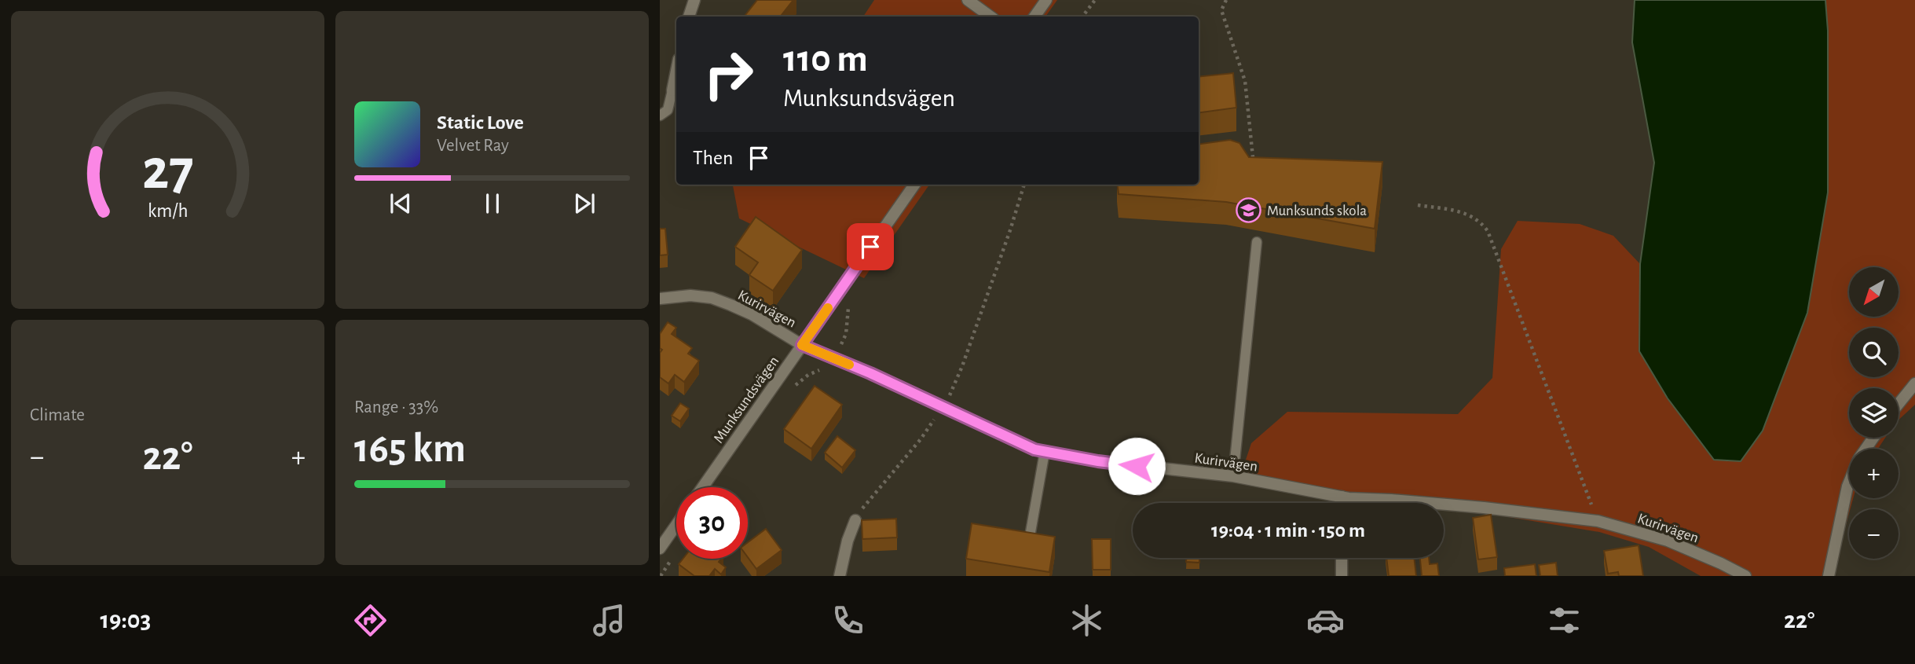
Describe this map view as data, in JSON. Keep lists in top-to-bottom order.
{
  "streets": {
    "street": ["Kurirvägen", "Munksundsvägen"]
  },
  "crossings": [
    ["Kurirvägen", "Munksundsvägen"]
  ],
  "places": {
    "school or university": ["Munksunds skola"]
  },
  "north": "bottom left",
  "page": {
    "turn": ["110 m", "Munksundsvägen"],
    "song": ["Static Love", "Velvet Ray"],
    "then": "Then",
    "map_buttons": ["+", "−"],
    "tile": [
      "Climate",
      ["Range · 33%", "165 km"]
    ],
    "heat": ["−", "22°", "+"],
    "limit": "30",
    "trip": "19:04 · 1 min · 150 m",
    "tabs": ["19:03", "22°"],
    "gauge": ["27", "km/h"]
  }
}
